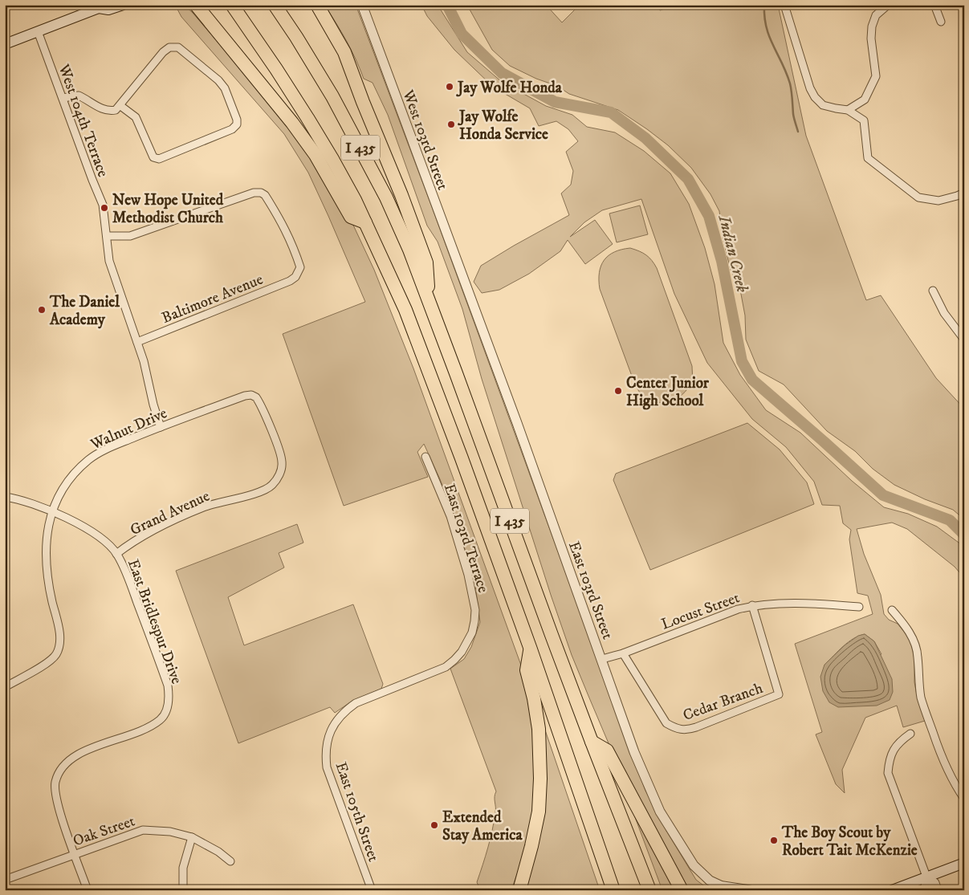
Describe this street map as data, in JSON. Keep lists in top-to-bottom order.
{
  "streets": {
    "highway": ["I 435"],
    "street": [
      "West 104th Terrace",
      "West 103rd Street",
      "Baltimore Avenue",
      "Walnut Drive",
      "Grand Avenue",
      "East 103rd Terrace",
      "East 103rd Street",
      "Locust Street",
      "East Bridlespur Drive",
      "Cedar Branch",
      "East 105th Street",
      "Oak Street"
    ]
  },
  "crossings": [
    ["West 104th Terrace", "Baltimore Avenue"],
    ["West 104th Terrace", "Walnut Drive"],
    ["West 103rd Street", "East 103rd Street"],
    ["Walnut Drive", "Grand Avenue"],
    ["Walnut Drive", "East Bridlespur Drive"],
    ["Grand Avenue", "East Bridlespur Drive"],
    ["East 103rd Terrace", "East 105th Street"],
    ["East 103rd Street", "Locust Street"],
    ["Locust Street", "Cedar Branch"],
    ["East Bridlespur Drive", "Oak Street"]
  ],
  "water": ["Indian Creek"],
  "places": [
    "Jay Wolfe Honda",
    "Jay Wolfe Honda Service",
    "New Hope United Methodist Church",
    "The Daniel Academy",
    "Center Junior High School",
    "Extended Stay America",
    "The Boy Scout by Robert Tait McKenzie"
  ]
}
